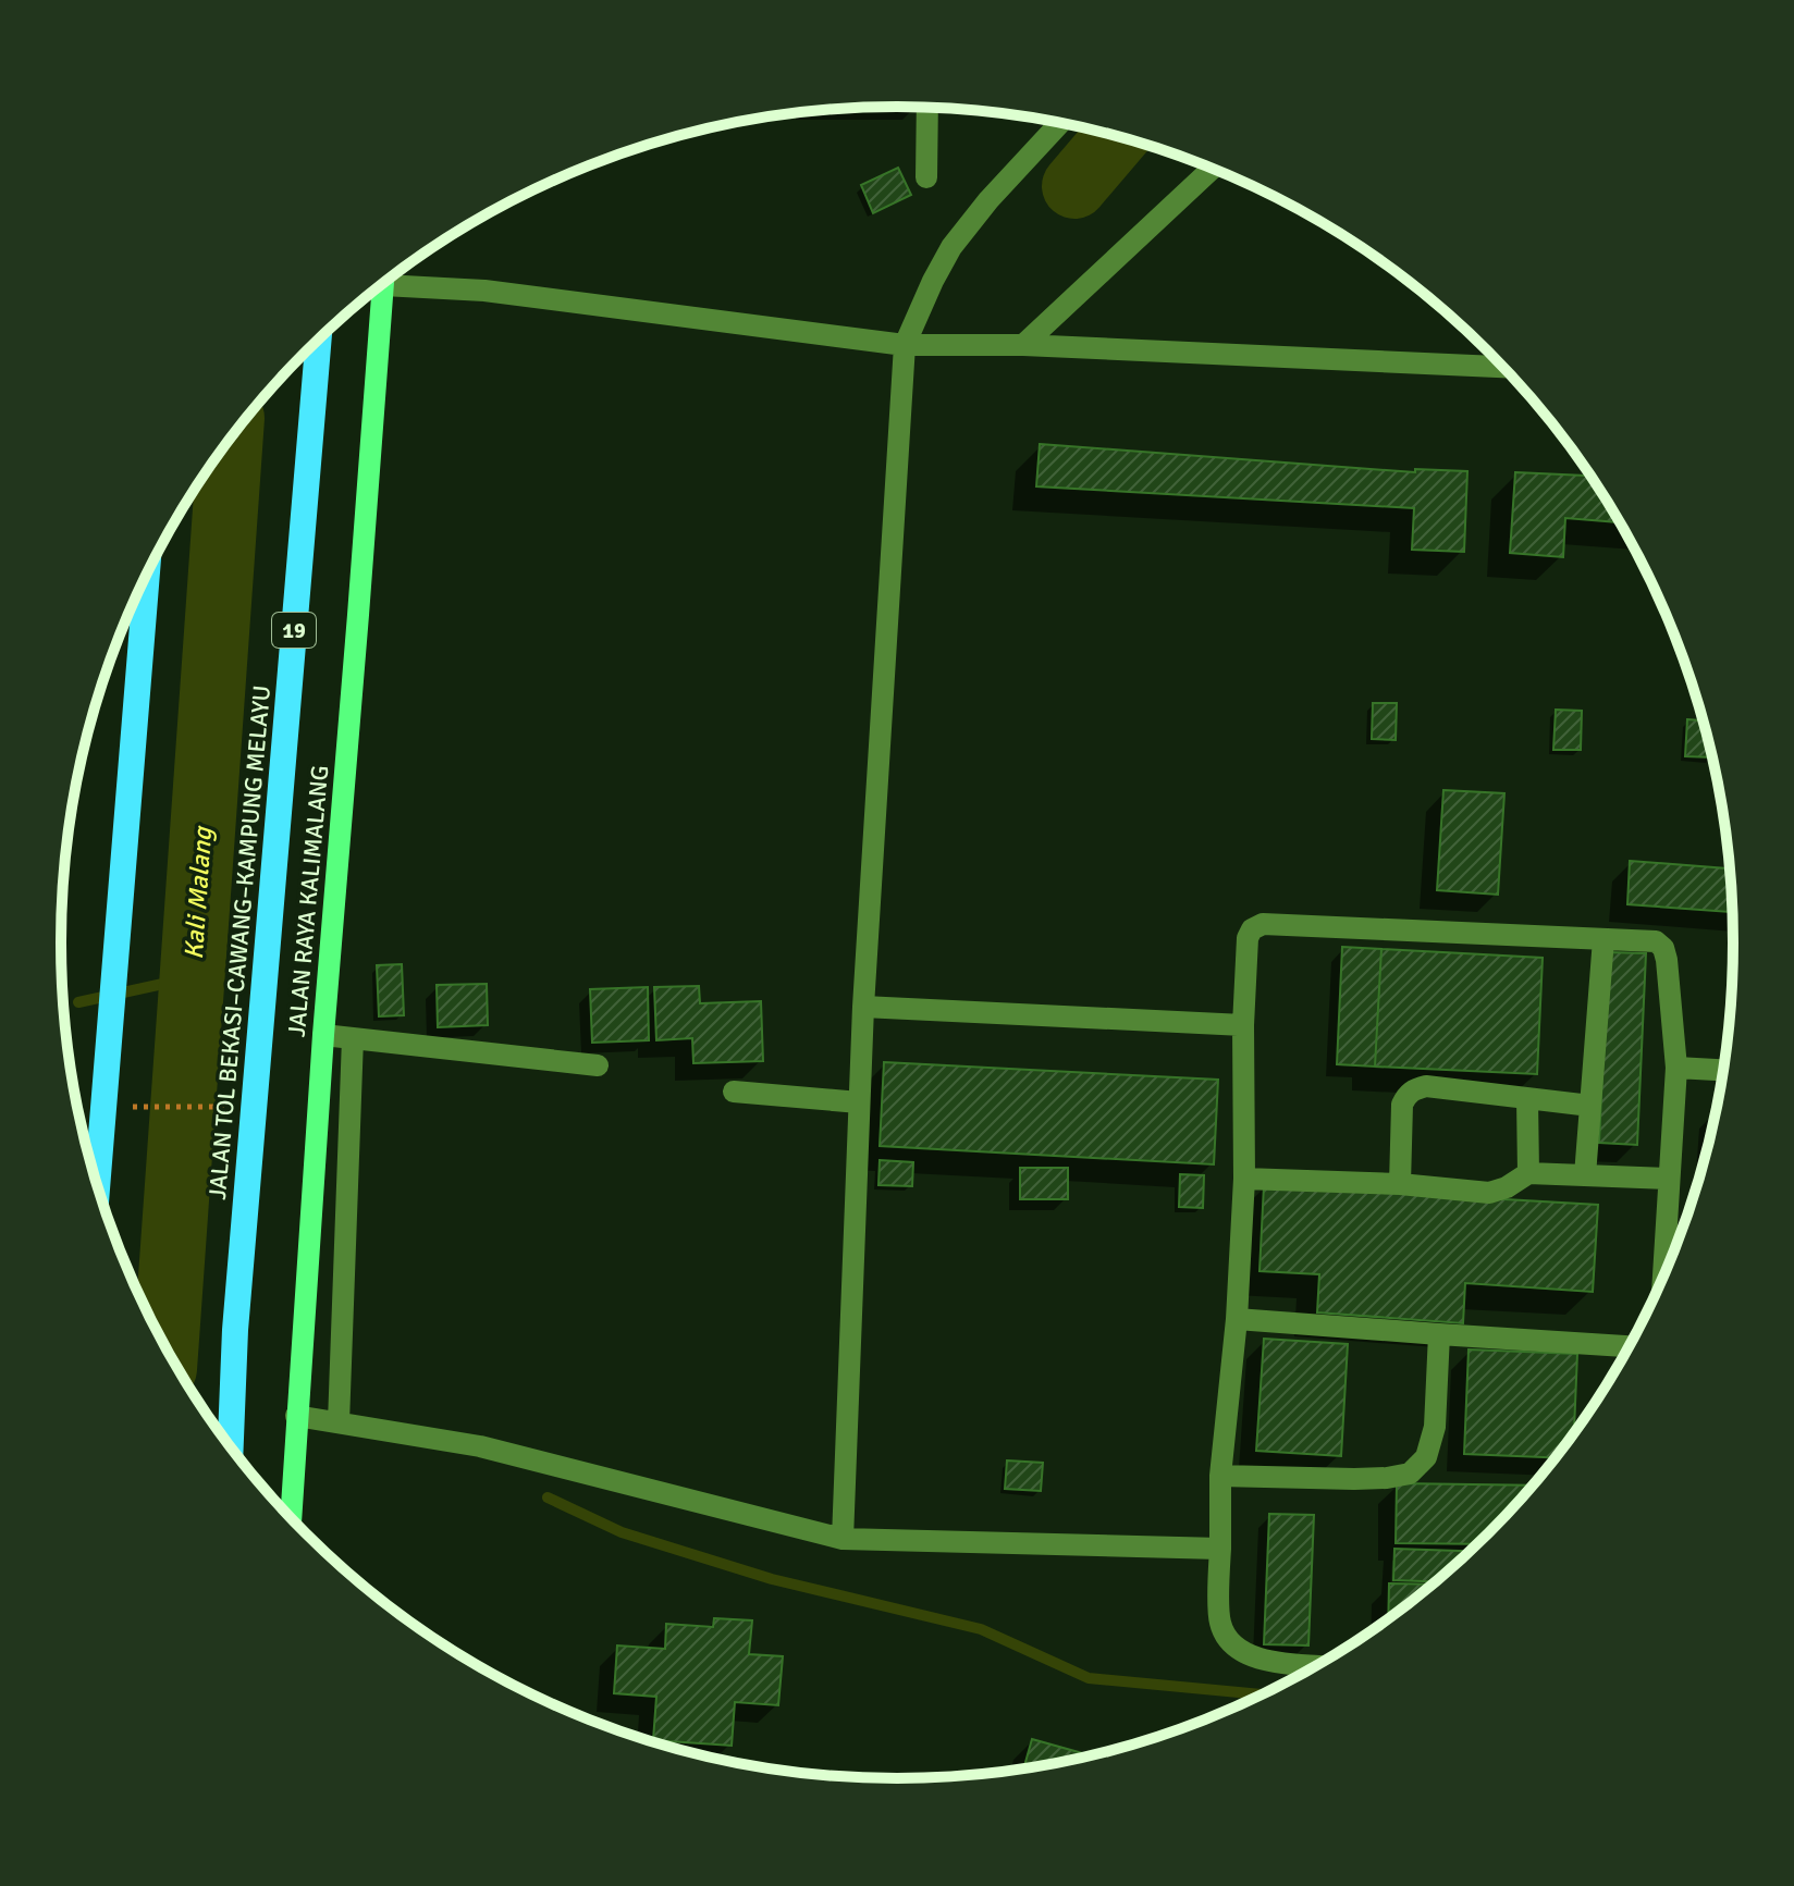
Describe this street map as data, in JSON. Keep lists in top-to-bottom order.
{
  "streets": {
    "highway": ["19", "JALAN TOL BEKASI–CAWANG–KAMPUNG MELAYU"],
    "main road": ["JALAN RAYA KALIMALANG"]
  },
  "water": ["Kali Malang"]
}
